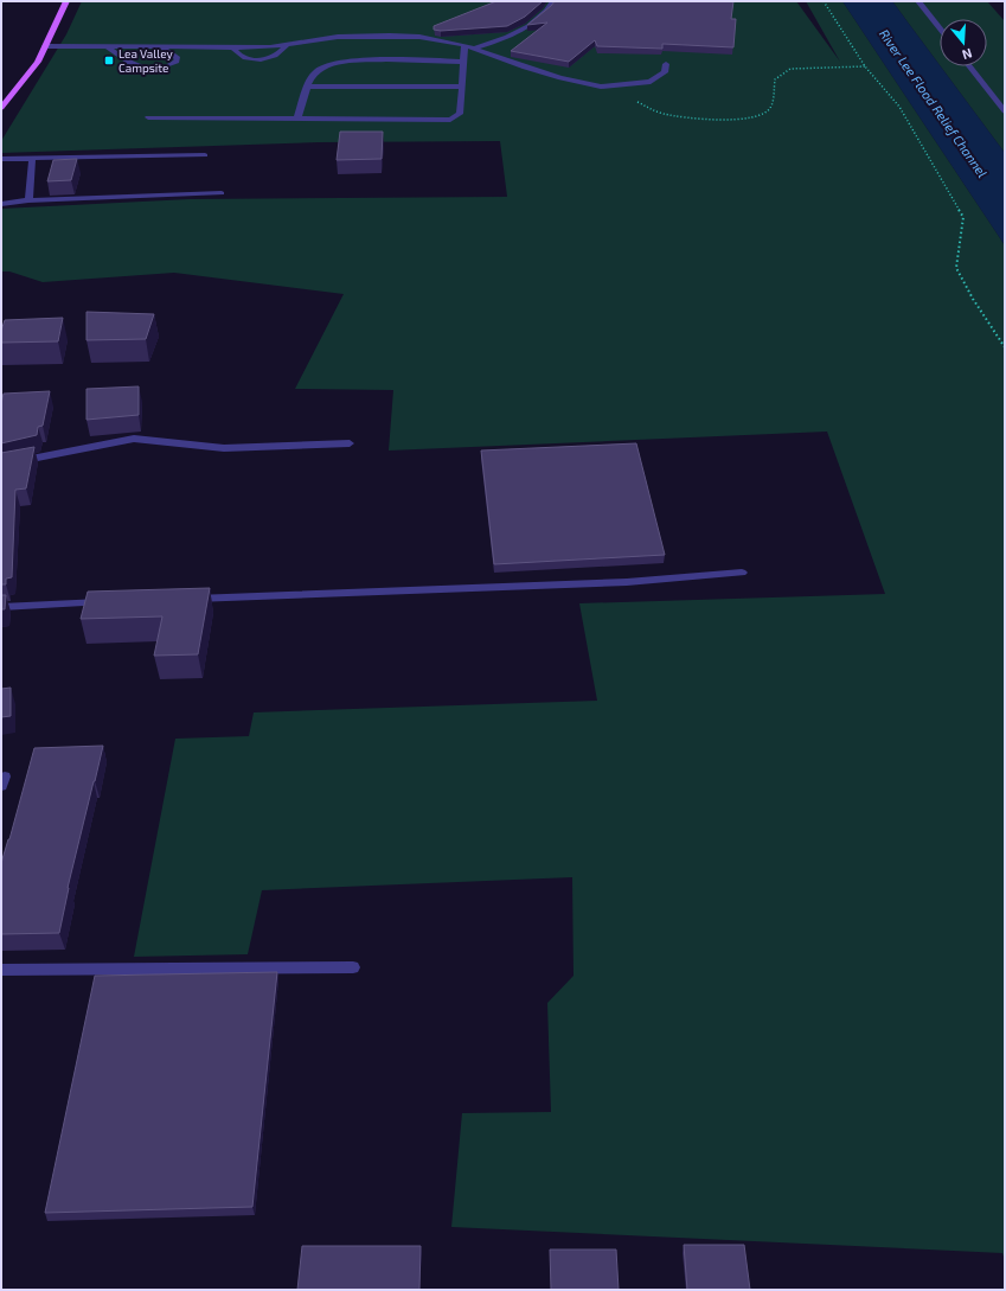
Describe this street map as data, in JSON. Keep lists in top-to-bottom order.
{
  "water": ["River Lee Flood Relief Channel"],
  "places": {
    "transit": ["Lea Valley Campsite"]
  },
  "north": "bottom"
}
